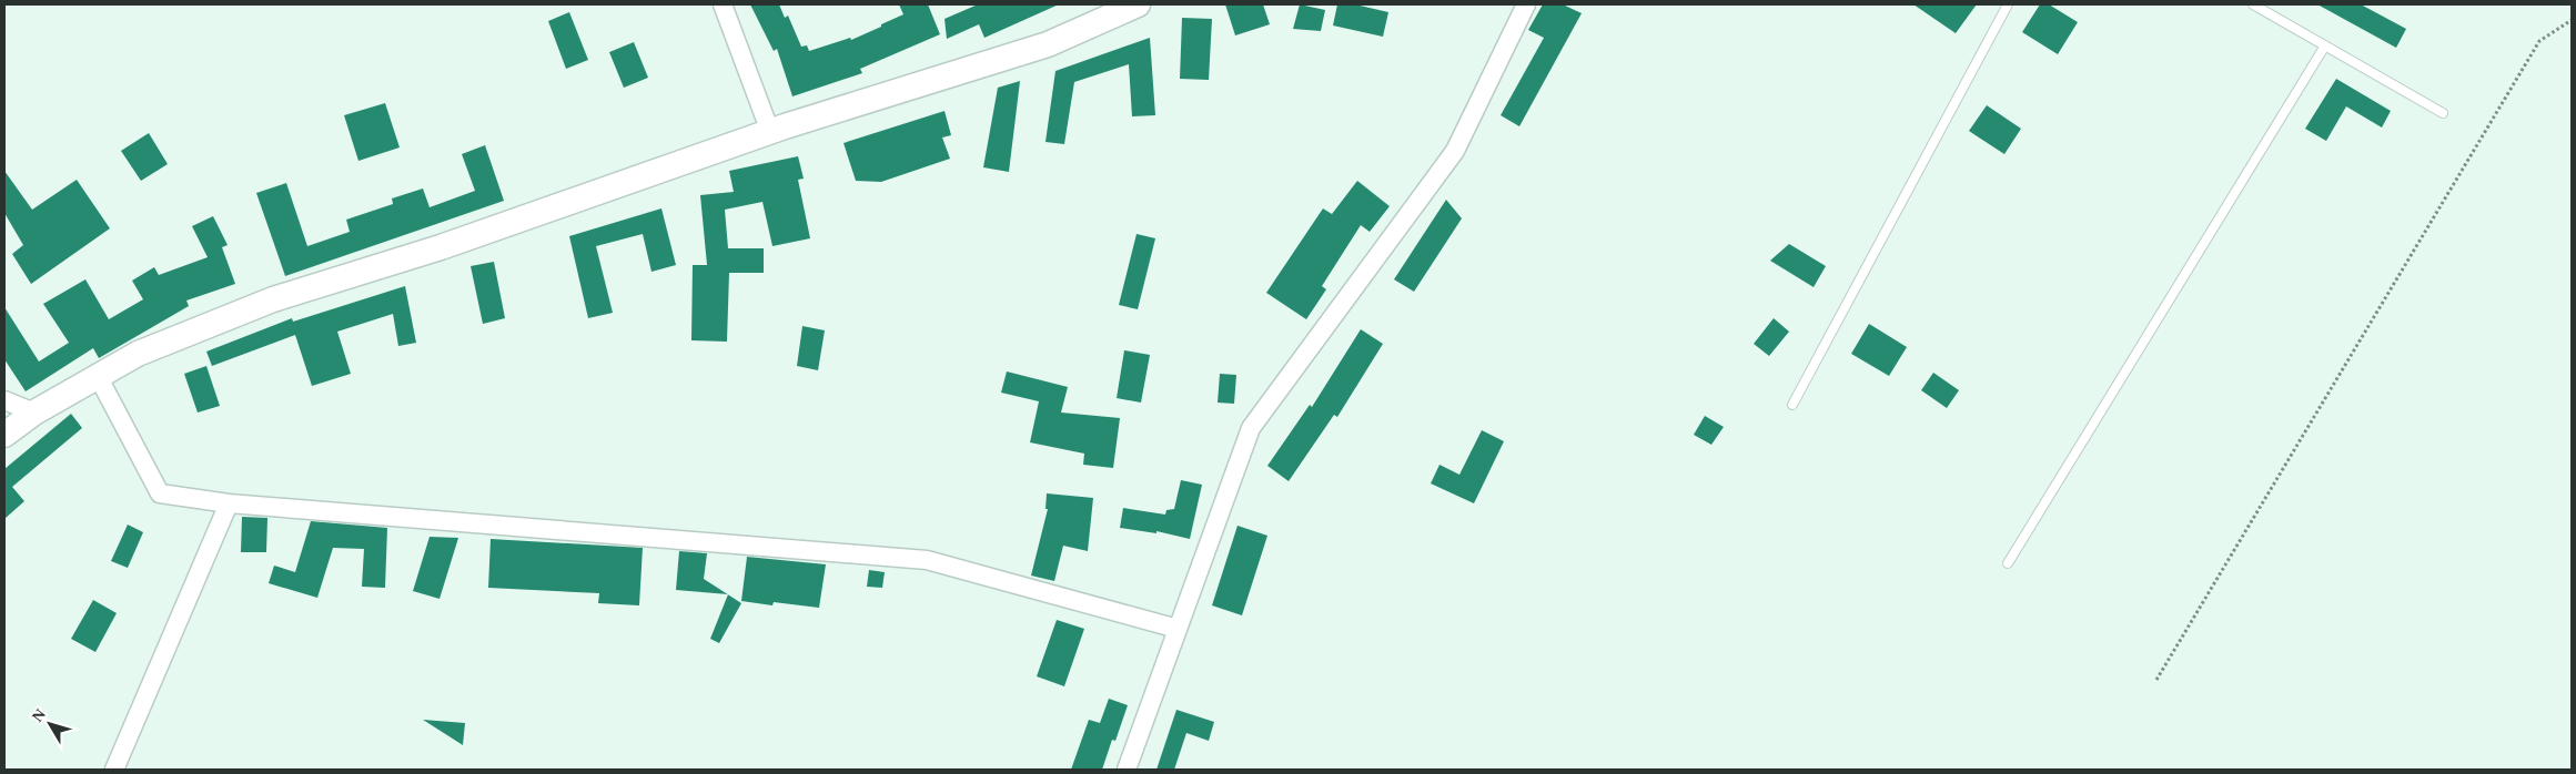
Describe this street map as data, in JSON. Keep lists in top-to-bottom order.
{
  "north": "top left"
}
